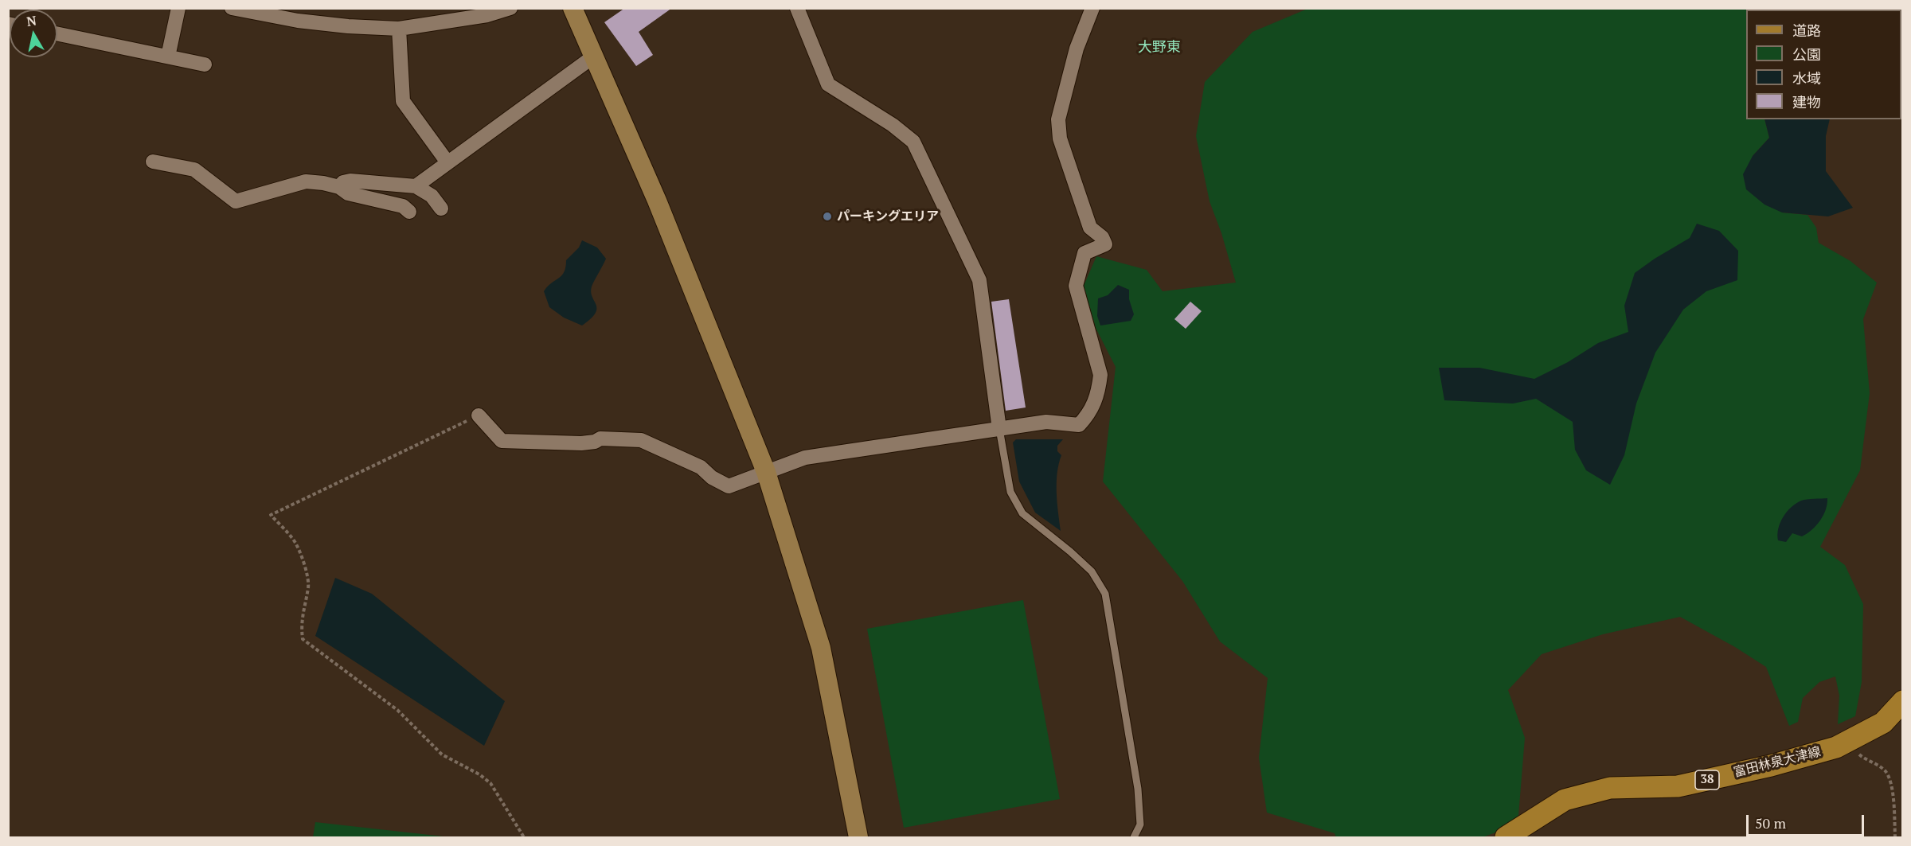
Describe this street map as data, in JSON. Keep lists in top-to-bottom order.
{
  "streets": {
    "main road": ["富田林泉大津線", "38"]
  },
  "districts": ["大野東"],
  "places": ["パーキングエリア"],
  "legend": [
    "道路",
    "公園",
    "水域",
    "建物"
  ],
  "scale_bar": "50 m",
  "north": "top"
}
